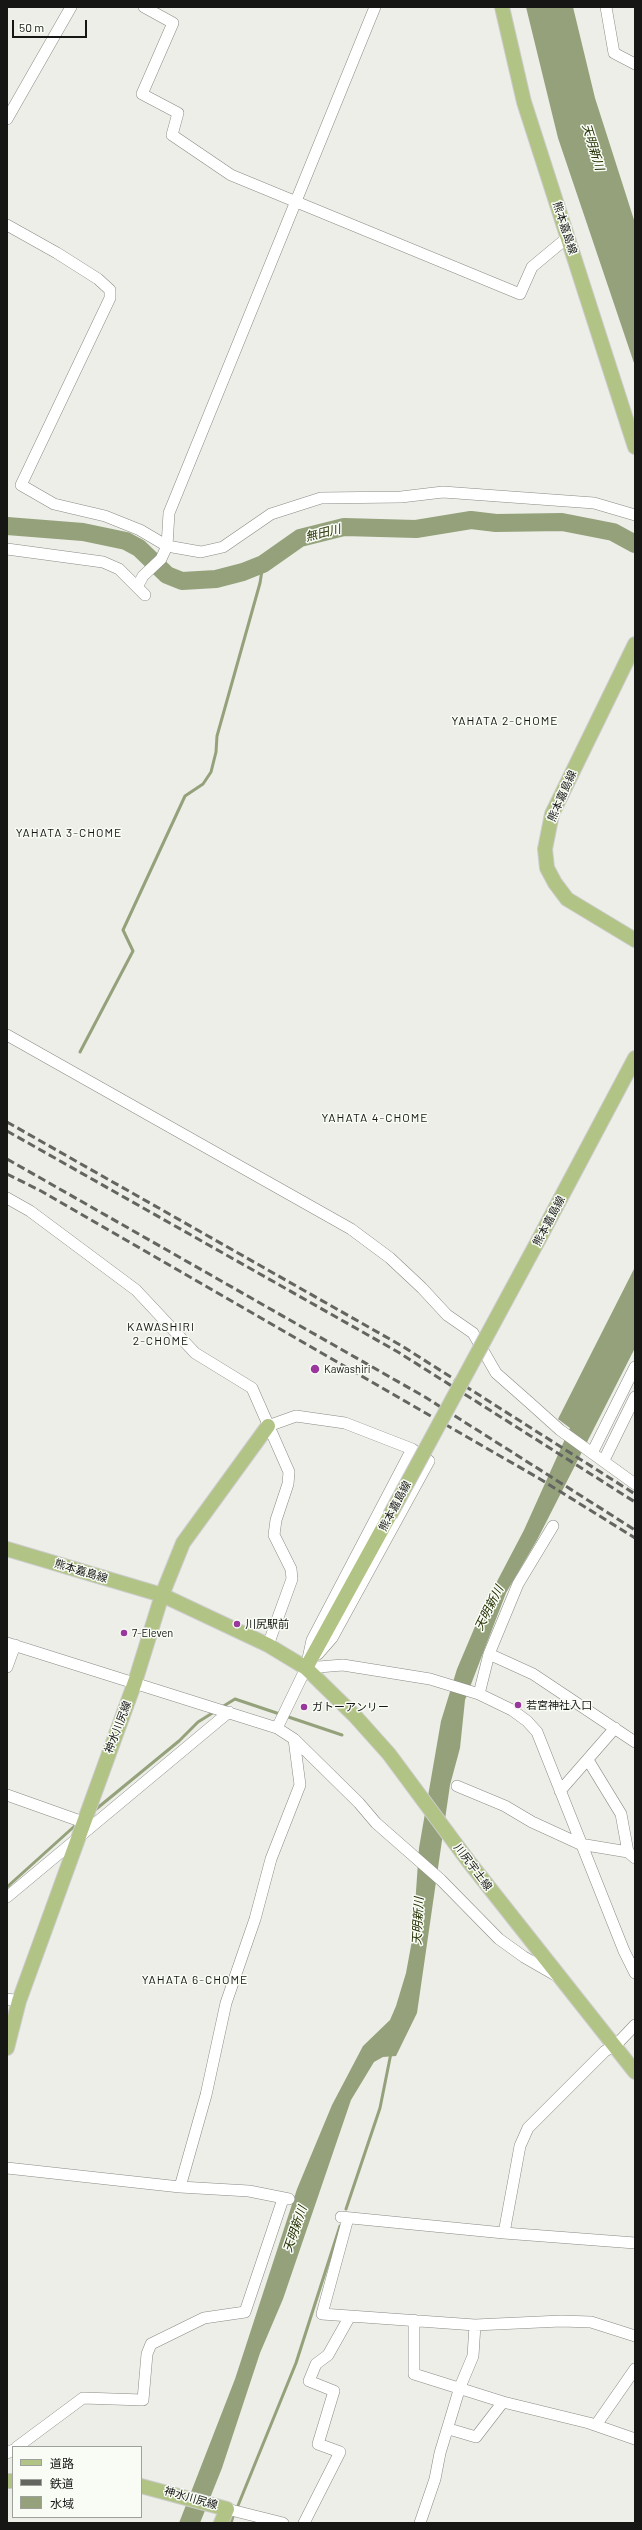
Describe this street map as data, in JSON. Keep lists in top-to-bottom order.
{
  "streets": {
    "main road": ["熊本嘉島線", "神水川尻線", "川尻宇土線"]
  },
  "crossings": [
    ["熊本嘉島線", "神水川尻線"],
    ["熊本嘉島線", "川尻宇土線"]
  ],
  "districts": [
    "YAHATA 2-CHOME",
    "YAHATA 3-CHOME",
    "YAHATA 4-CHOME",
    "KAWASHIRI 2-CHOME",
    "YAHATA 6-CHOME"
  ],
  "water": ["天明新川", "無田川"],
  "places": [
    "Kawashiri",
    "川尻駅前",
    "7-Eleven",
    "若宮神社入口",
    "ガトーアンリー"
  ],
  "legend": ["道路", "鉄道", "水域"],
  "scale_bar": "50 m"
}
